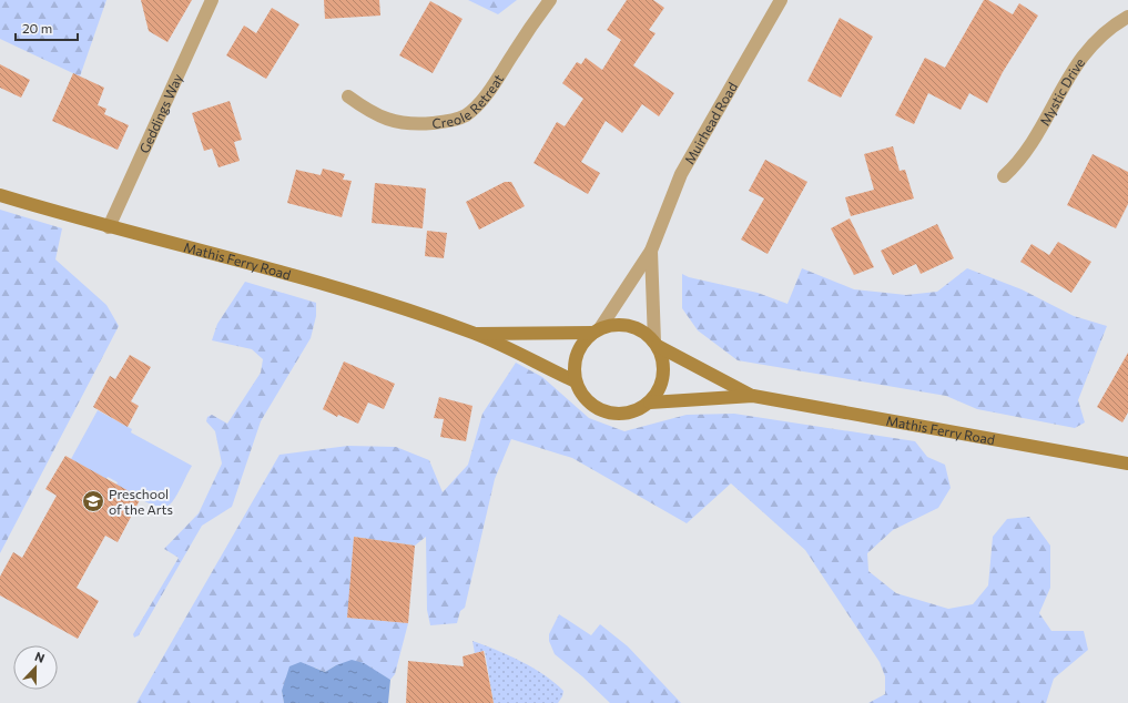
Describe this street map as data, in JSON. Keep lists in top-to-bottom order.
{
  "streets": {
    "main road": ["Mathis Ferry Road"],
    "street": [
      "Mystic Drive",
      "Creole Retreat",
      "Geddings Way",
      "Muirhead Road"
    ]
  },
  "crossings": [
    ["Geddings Way", "Mathis Ferry Road"],
    ["Muirhead Road", "Mathis Ferry Road"]
  ],
  "places": {
    "school or university": ["Preschool of the Arts"]
  },
  "scale_bar": "20 m",
  "north": "top"
}
